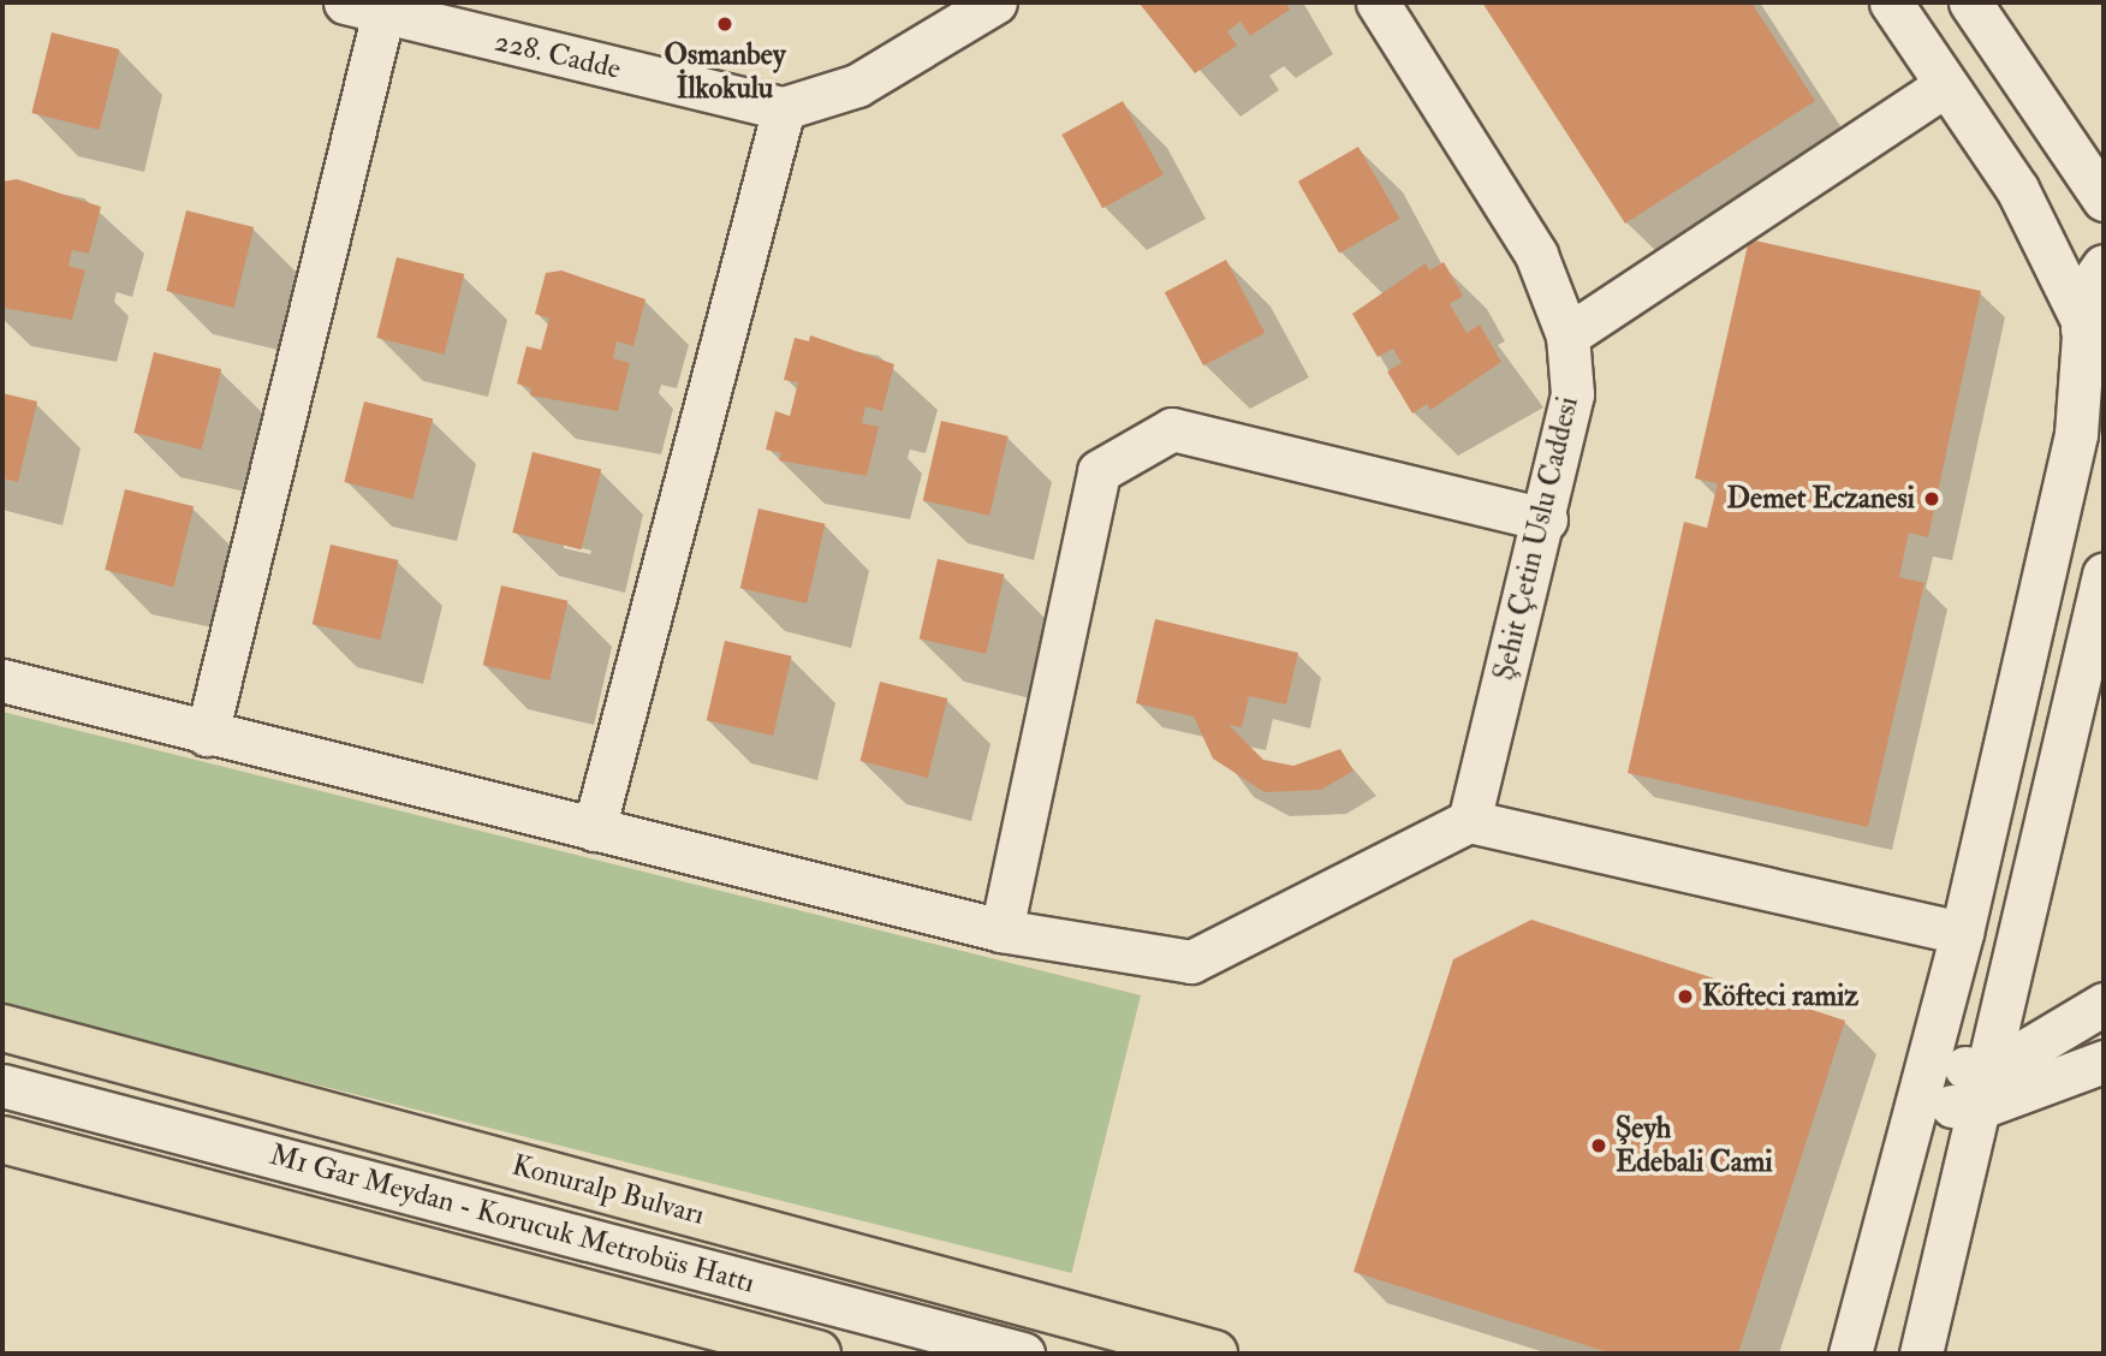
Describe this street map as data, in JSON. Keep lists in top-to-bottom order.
{
  "streets": {
    "main road": ["Konuralp Bulvarı"],
    "street": ["228. Cadde", "Şehit Çetin Uslu Caddesi", "M1 Gar Meydan - Korucuk Metrobüs Hattı"]
  },
  "places": [
    "Osmanbey İlkokulu",
    "Demet Eczanesi",
    "Köfteci ramiz",
    "Şeyh Edebali Cami"
  ]
}
